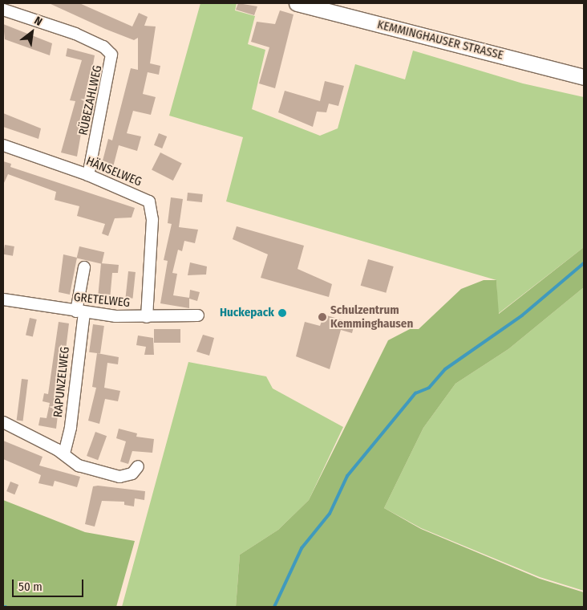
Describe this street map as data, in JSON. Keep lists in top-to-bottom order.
{
  "streets": {
    "main road": ["KEMMINGHAUSER STRASSE"],
    "street": [
      "RÜBEZAHLWEG",
      "HÄNSELWEG",
      "GRETELWEG",
      "RAPUNZELWEG"
    ]
  },
  "crossings": [
    ["RÜBEZAHLWEG", "HÄNSELWEG"],
    ["HÄNSELWEG", "GRETELWEG"],
    ["GRETELWEG", "RAPUNZELWEG"]
  ],
  "places": ["Huckepack", "Schulzentrum Kemminghausen"],
  "scale_bar": "50 m",
  "north": "top right"
}
